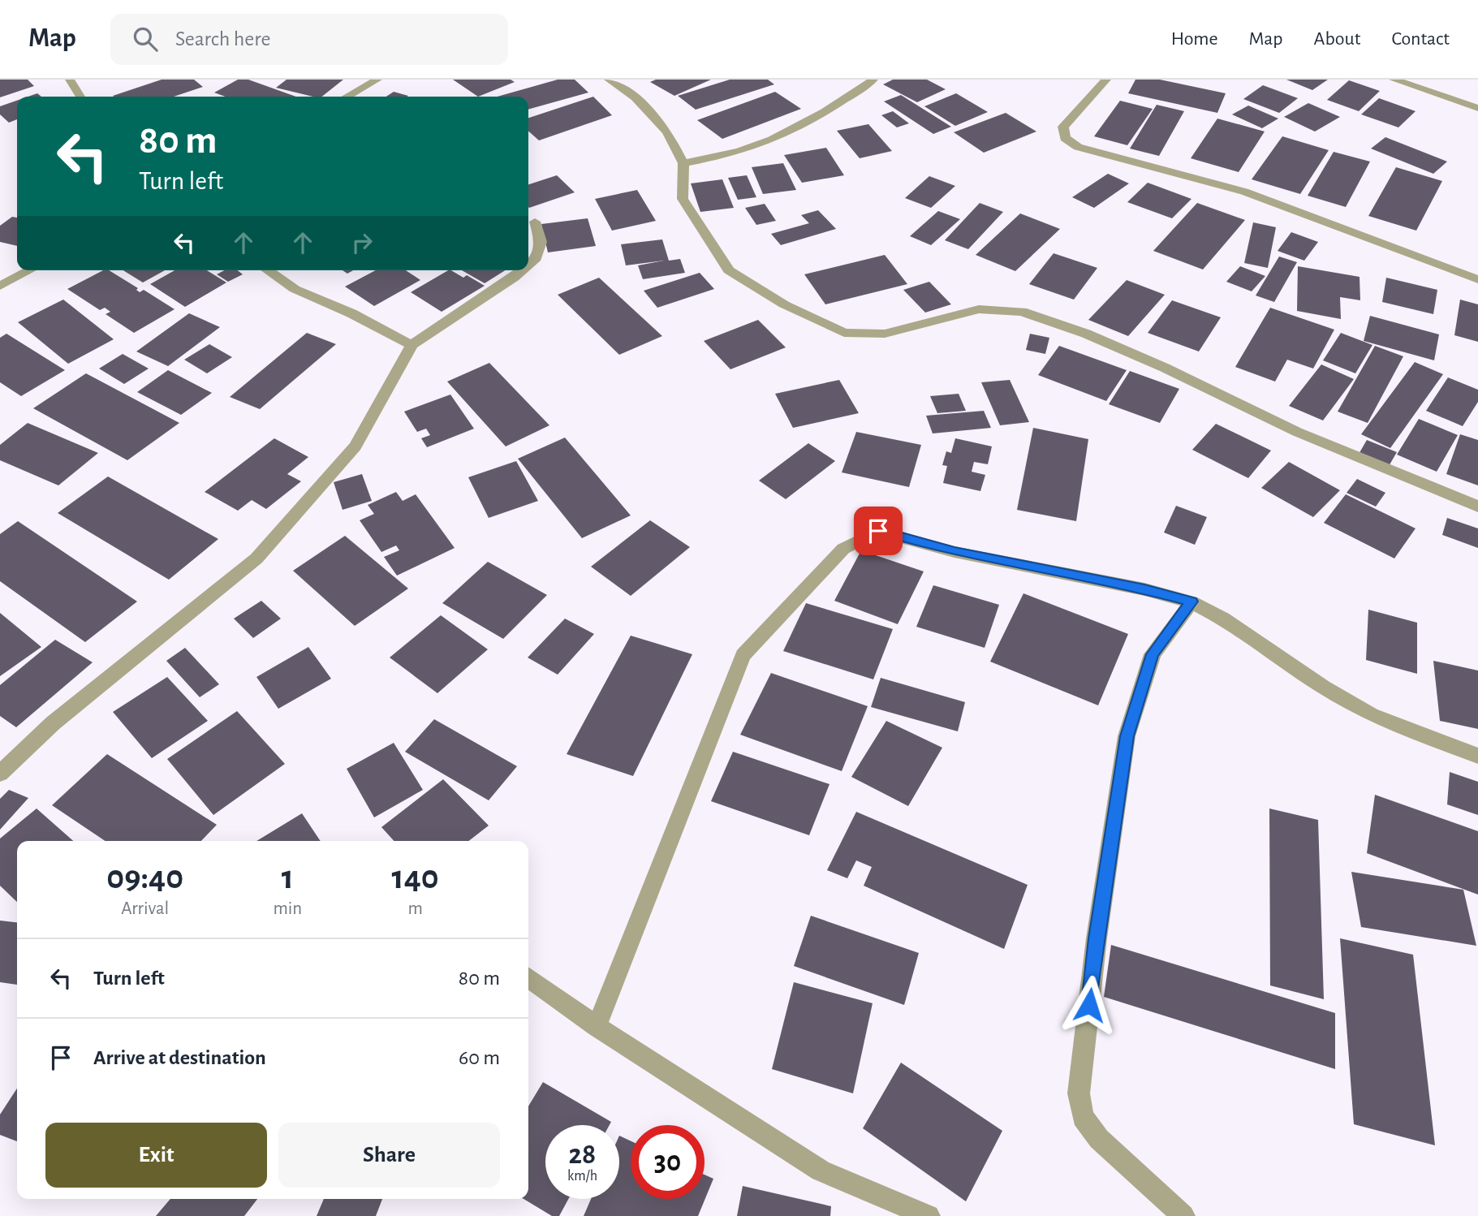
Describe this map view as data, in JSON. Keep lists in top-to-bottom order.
{
  "page": {
    "header": "Map",
    "search": "Search here",
    "nav": [
      "Home",
      "Map",
      "About",
      "Contact"
    ],
    "turn": ["80 m", "Turn left"],
    "eta": [
      "09:40",
      "Arrival",
      "1",
      "min",
      "140",
      "m"
    ],
    "list": [
      {
        "name": "Turn left",
        "value": "80 m"
      },
      {
        "name": "Arrive at destination",
        "value": "60 m"
      }
    ],
    "buttons": ["Exit", "Share"],
    "speed": "28 km/h",
    "limit": "30"
  }
}
